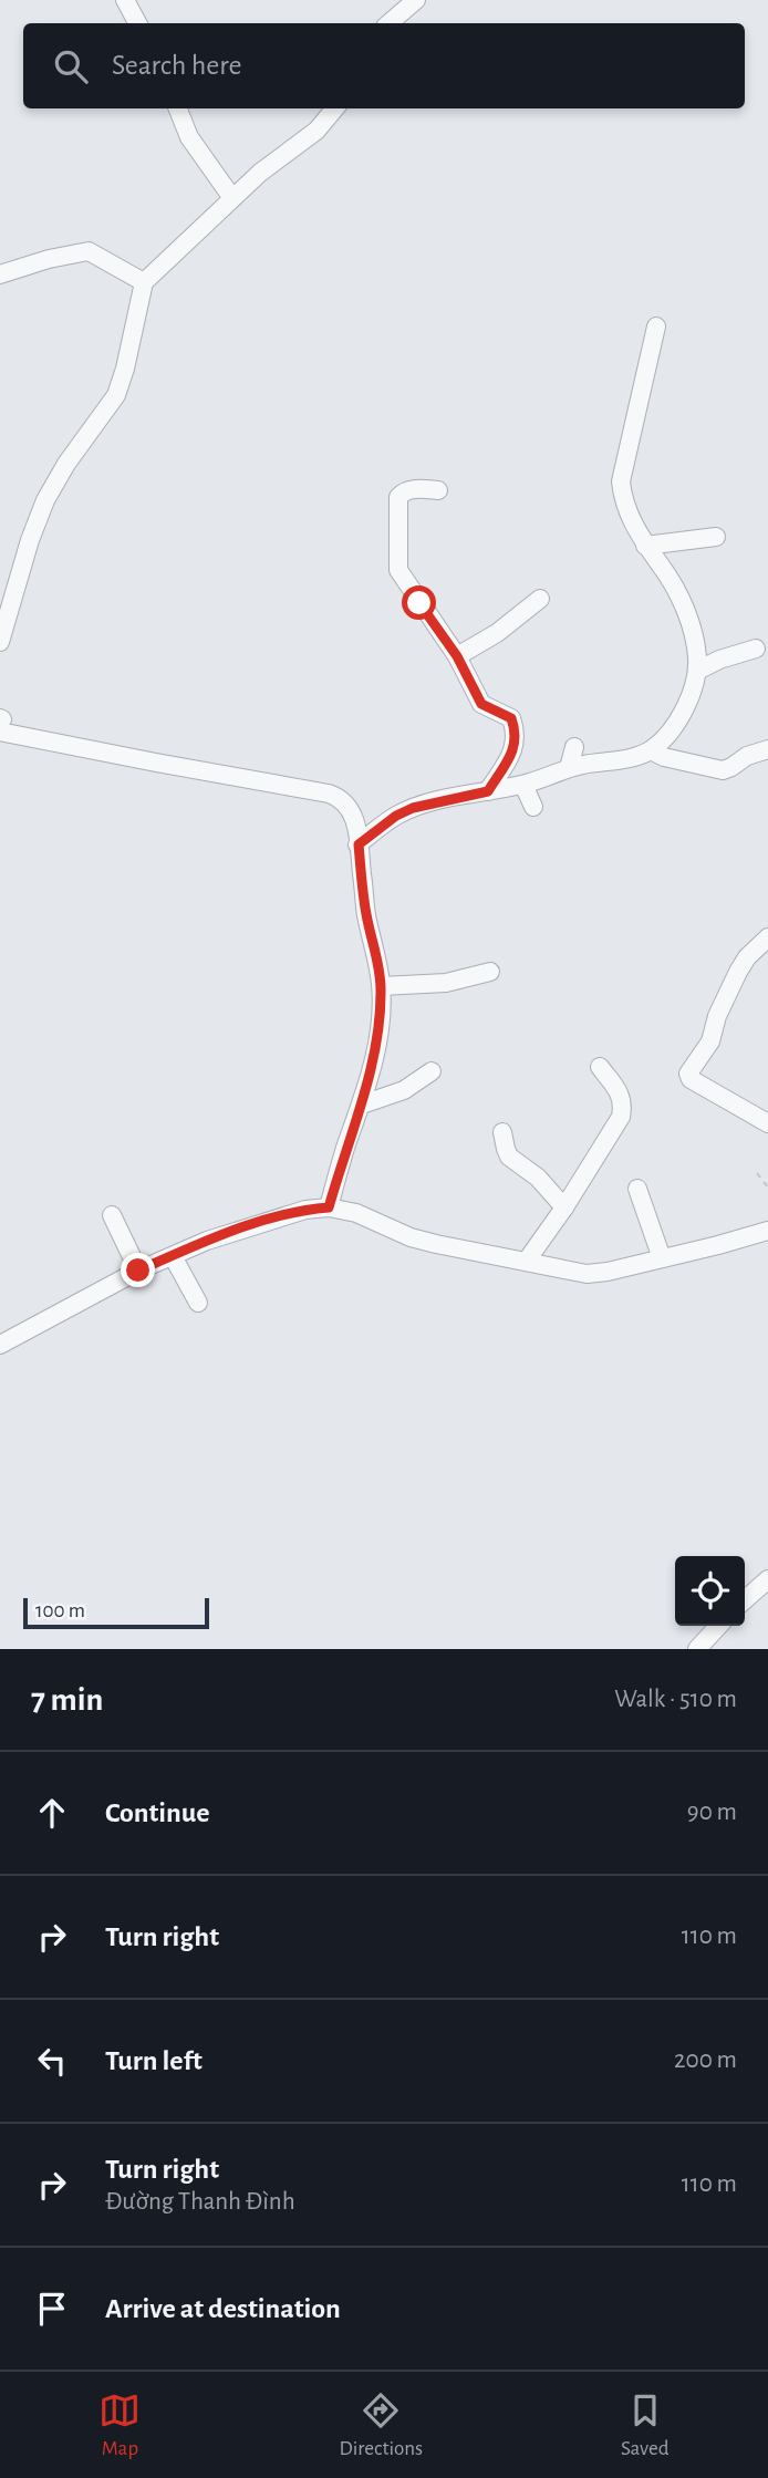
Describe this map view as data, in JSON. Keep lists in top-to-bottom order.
{
  "scale_bar": "100 m",
  "page": {
    "search": "Search here",
    "scale": "100 m",
    "heading": ["7 min", "Walk · 510 m"],
    "list": [
      ["Continue", "90 m"],
      ["Turn right", "110 m"],
      ["Turn left", "200 m"],
      ["Turn right", "Đường Thanh Đình", "110 m"],
      "Arrive at destination"
    ],
    "nav": ["Map", "Directions", "Saved"]
  }
}
